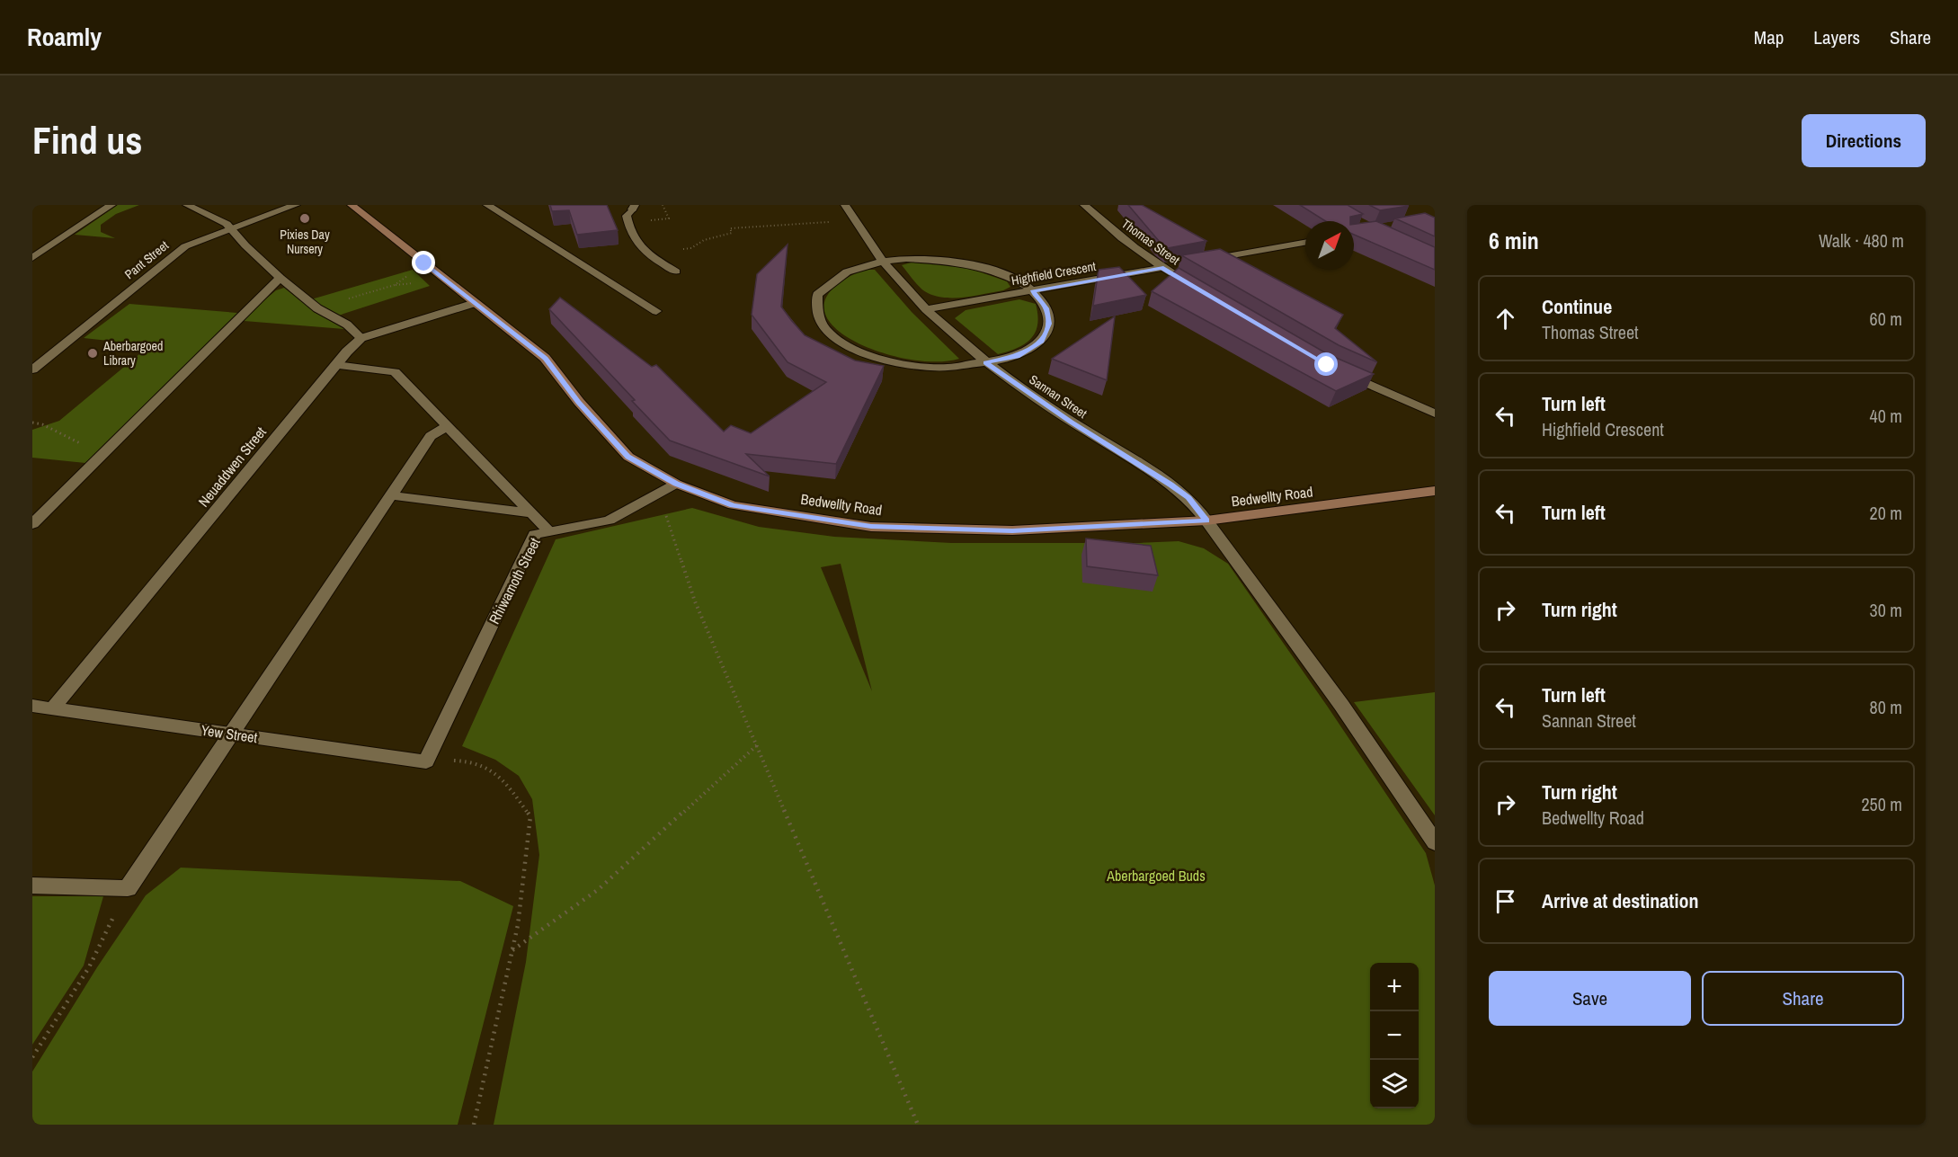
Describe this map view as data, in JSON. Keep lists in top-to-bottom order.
{
  "streets": {
    "main road": ["Bedwellty Road"],
    "street": [
      "Thomas Street",
      "Pant Street",
      "Highfield Crescent",
      "Sannan Street",
      "Neuaddwen Street",
      "Rhiwamoth Street",
      "Yew Street"
    ]
  },
  "crossings": [
    ["Thomas Street", "Highfield Crescent"],
    ["Highfield Crescent", "Sannan Street"],
    ["Sannan Street", "Bedwellty Road"],
    ["Neuaddwen Street", "Bedwellty Road"],
    ["Neuaddwen Street", "Yew Street"],
    ["Bedwellty Road", "Rhiwamoth Street"],
    ["Rhiwamoth Street", "Yew Street"]
  ],
  "parks": ["Aberbargoed Buds"],
  "places": ["Pixies Day Nursery", "Aberbargoed Library"],
  "north": "top right",
  "page": {
    "header": "Roamly",
    "nav": ["Map", "Layers", "Share"],
    "buttons": [
      "Directions",
      ["Save", "Share"]
    ],
    "title": "Find us",
    "heading": ["6 min", "Walk · 480 m"],
    "list": [
      ["Continue", "Thomas Street", "60 m"],
      ["Turn left", "Highfield Crescent", "40 m"],
      ["Turn left", "20 m"],
      ["Turn right", "30 m"],
      ["Turn left", "Sannan Street", "80 m"],
      ["Turn right", "Bedwellty Road", "250 m"],
      "Arrive at destination"
    ],
    "map_buttons": ["+", "−"]
  }
}
